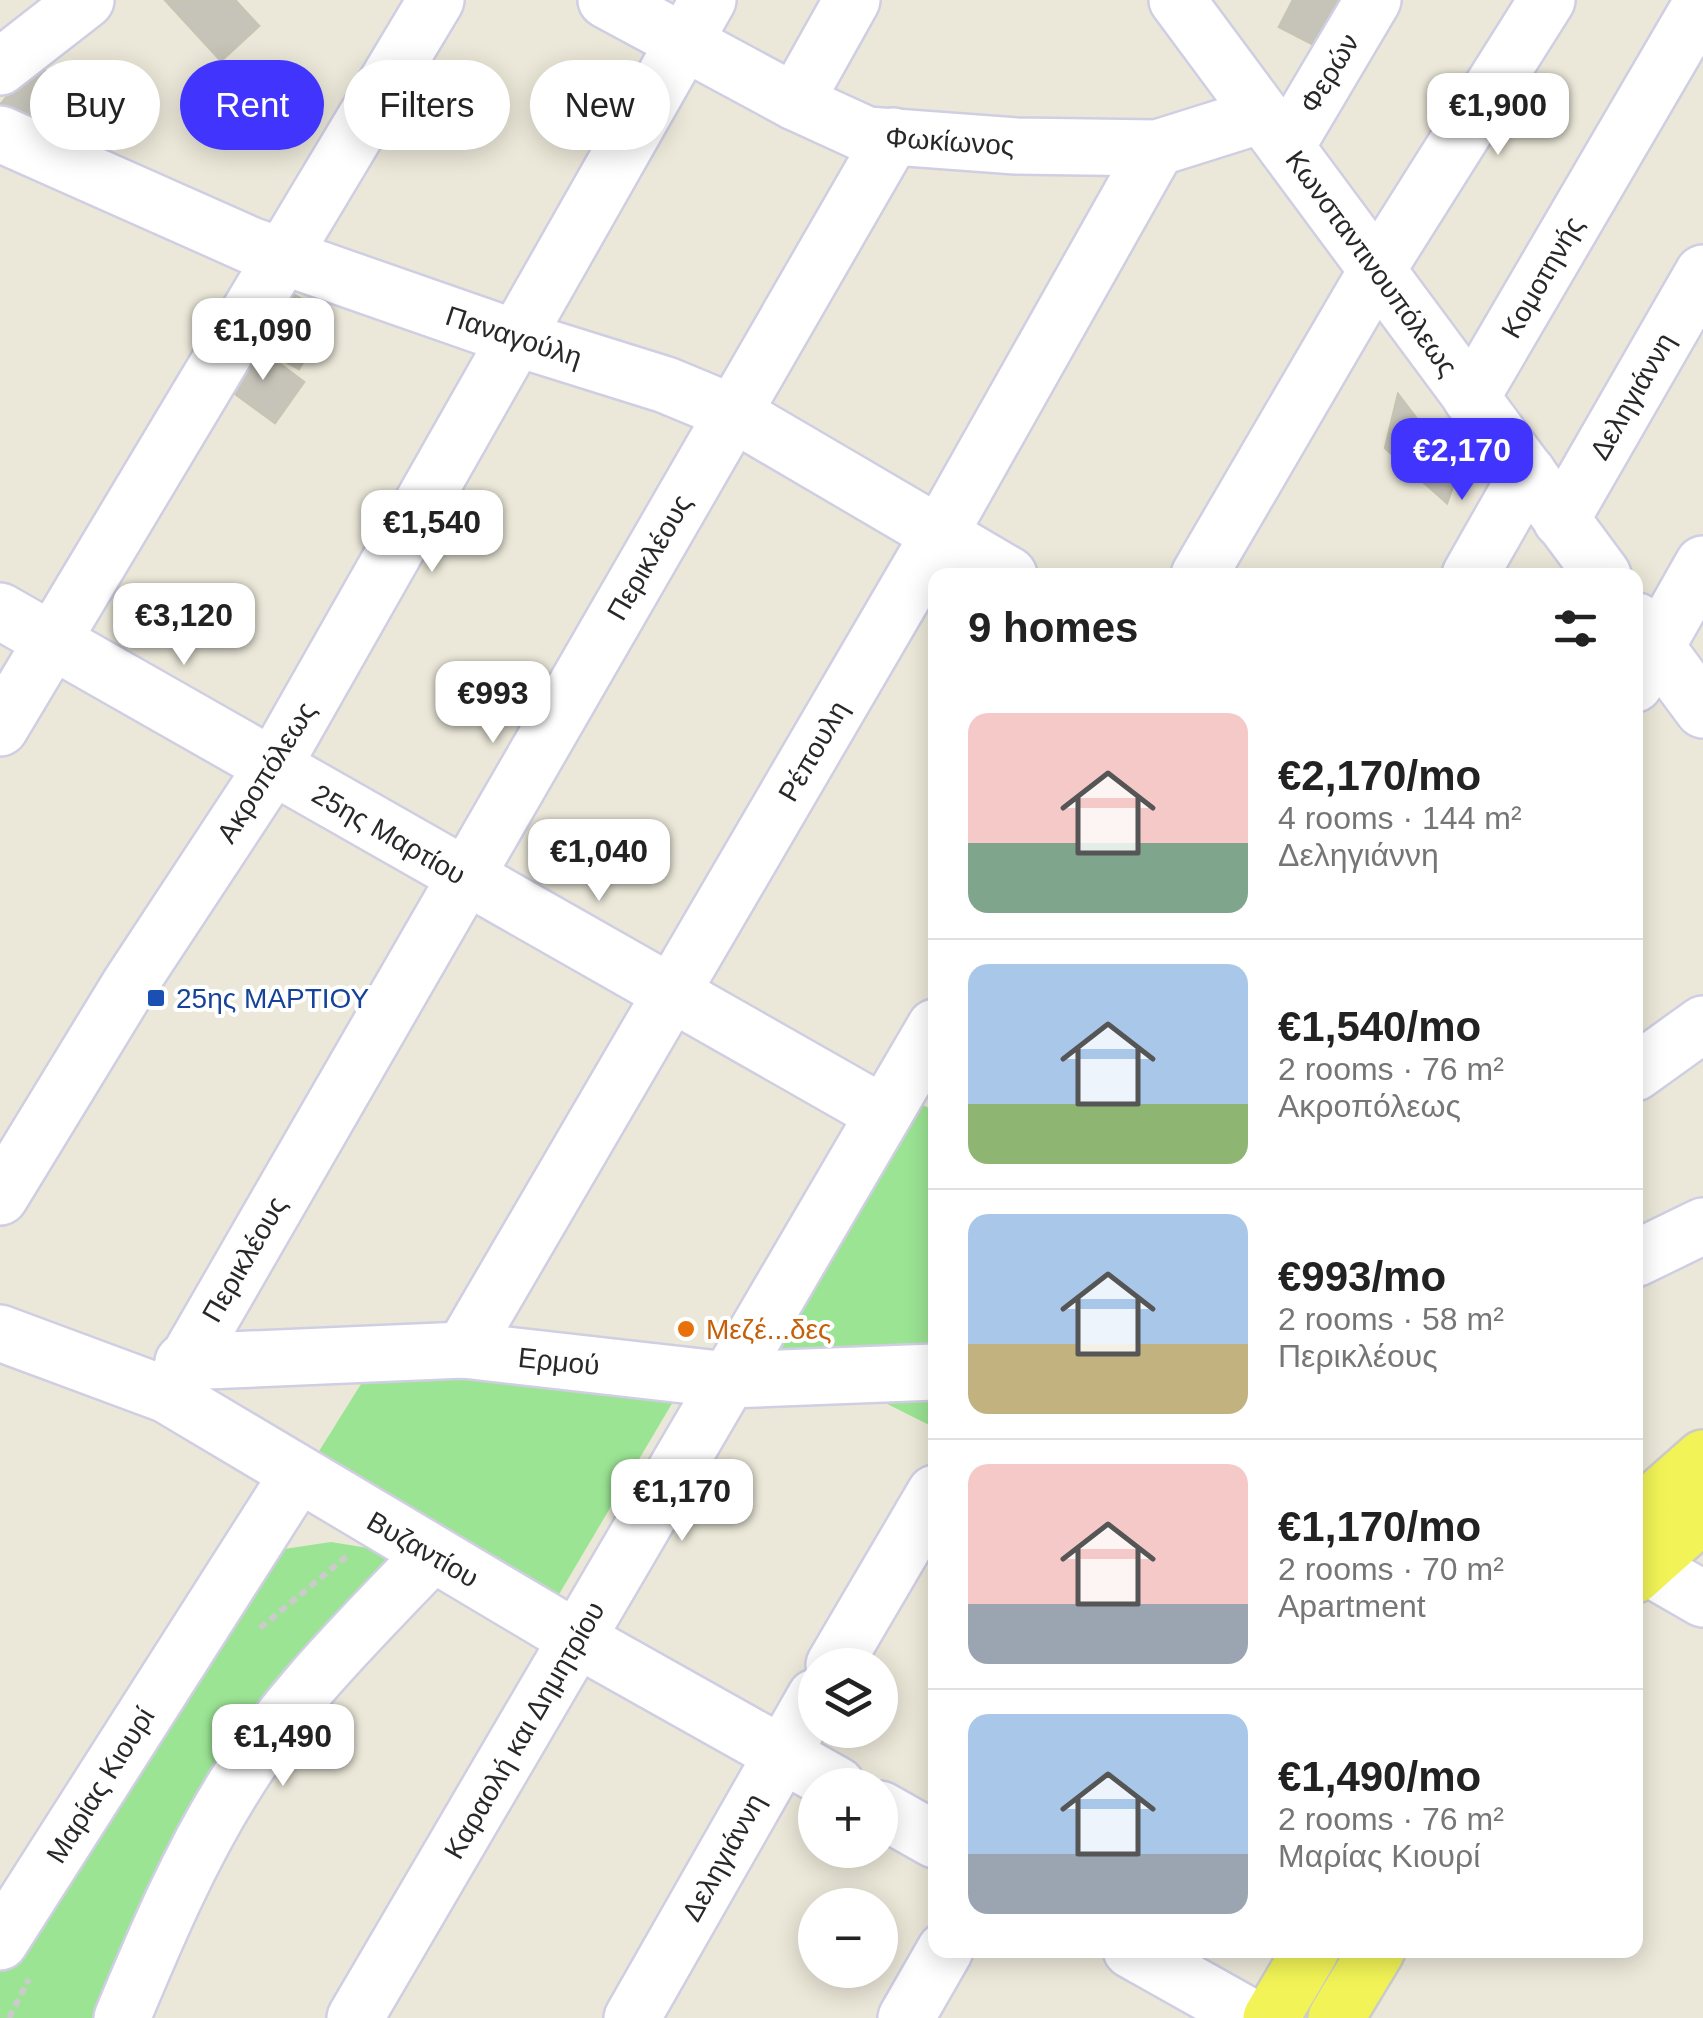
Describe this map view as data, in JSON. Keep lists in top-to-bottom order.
{
  "streets": {
    "street": [
      "Φερών",
      "Φωκίωνος",
      "Κωνσταντινουπόλεως",
      "Κομοτηνής",
      "Παναγούλη",
      "Δεληγιάννη",
      "Περικλέους",
      "Ρέπουλη",
      "Ακροπόλεως",
      "25ης Μαρτίου",
      "Ερμού",
      "Βυζαντίου",
      "Καραολή και Δημητρίου",
      "Μαρίας Κιουρί"
    ]
  },
  "crossings": [
    ["Φερών", "Φωκίωνος"],
    ["Φερών", "Κωνσταντινουπόλεως"],
    ["Φωκίωνος", "Κωνσταντινουπόλεως"],
    ["Φωκίωνος", "Περικλέους"],
    ["Φωκίωνος", "Ρέπουλη"],
    ["Φωκίωνος", "Ακροπόλεως"],
    ["Κωνσταντινουπόλεως", "Κομοτηνής"],
    ["Κωνσταντινουπόλεως", "Δεληγιάννη"],
    ["Παναγούλη", "Περικλέους"],
    ["Παναγούλη", "Ρέπουλη"],
    ["Παναγούλη", "Ακροπόλεως"],
    ["Δεληγιάννη", "Βυζαντίου"],
    ["Περικλέους", "25ης Μαρτίου"],
    ["Περικλέους", "Ερμού"],
    ["Περικλέους", "Βυζαντίου"],
    ["Ρέπουλη", "25ης Μαρτίου"],
    ["Ρέπουλη", "Ερμού"],
    ["Ακροπόλεως", "25ης Μαρτίου"],
    ["25ης Μαρτίου", "Καραολή και Δημητρίου"],
    ["Ερμού", "Βυζαντίου"],
    ["Ερμού", "Καραολή και Δημητρίου"],
    ["Βυζαντίου", "Καραολή και Δημητρίου"],
    ["Βυζαντίου", "Μαρίας Κιουρί"]
  ],
  "places": {
    "transit": ["25ης ΜΑΡΤΙΟΥ"],
    "other": ["Μεζέ...δες"]
  },
  "page": {
    "chip": [
      "Buy",
      "Rent",
      "Filters",
      "New"
    ],
    "price": [
      "€1,900",
      "€1,090",
      "€2,170",
      "€1,540",
      "€3,120",
      "€993",
      "€1,040",
      "€1,170",
      "€1,490"
    ],
    "heading": "9 homes",
    "list": [
      {
        "name": "€2,170/mo",
        "note": "4 rooms · 144 m² · Δεληγιάννη"
      },
      {
        "name": "€1,540/mo",
        "note": "2 rooms · 76 m² · Ακροπόλεως"
      },
      {
        "name": "€993/mo",
        "note": "2 rooms · 58 m² · Περικλέους"
      },
      {
        "name": "€1,170/mo",
        "note": "2 rooms · 70 m² · Apartment"
      },
      {
        "name": "€1,490/mo",
        "note": "2 rooms · 76 m² · Μαρίας Κιουρί"
      }
    ],
    "map_buttons": ["+", "−"]
  }
}
